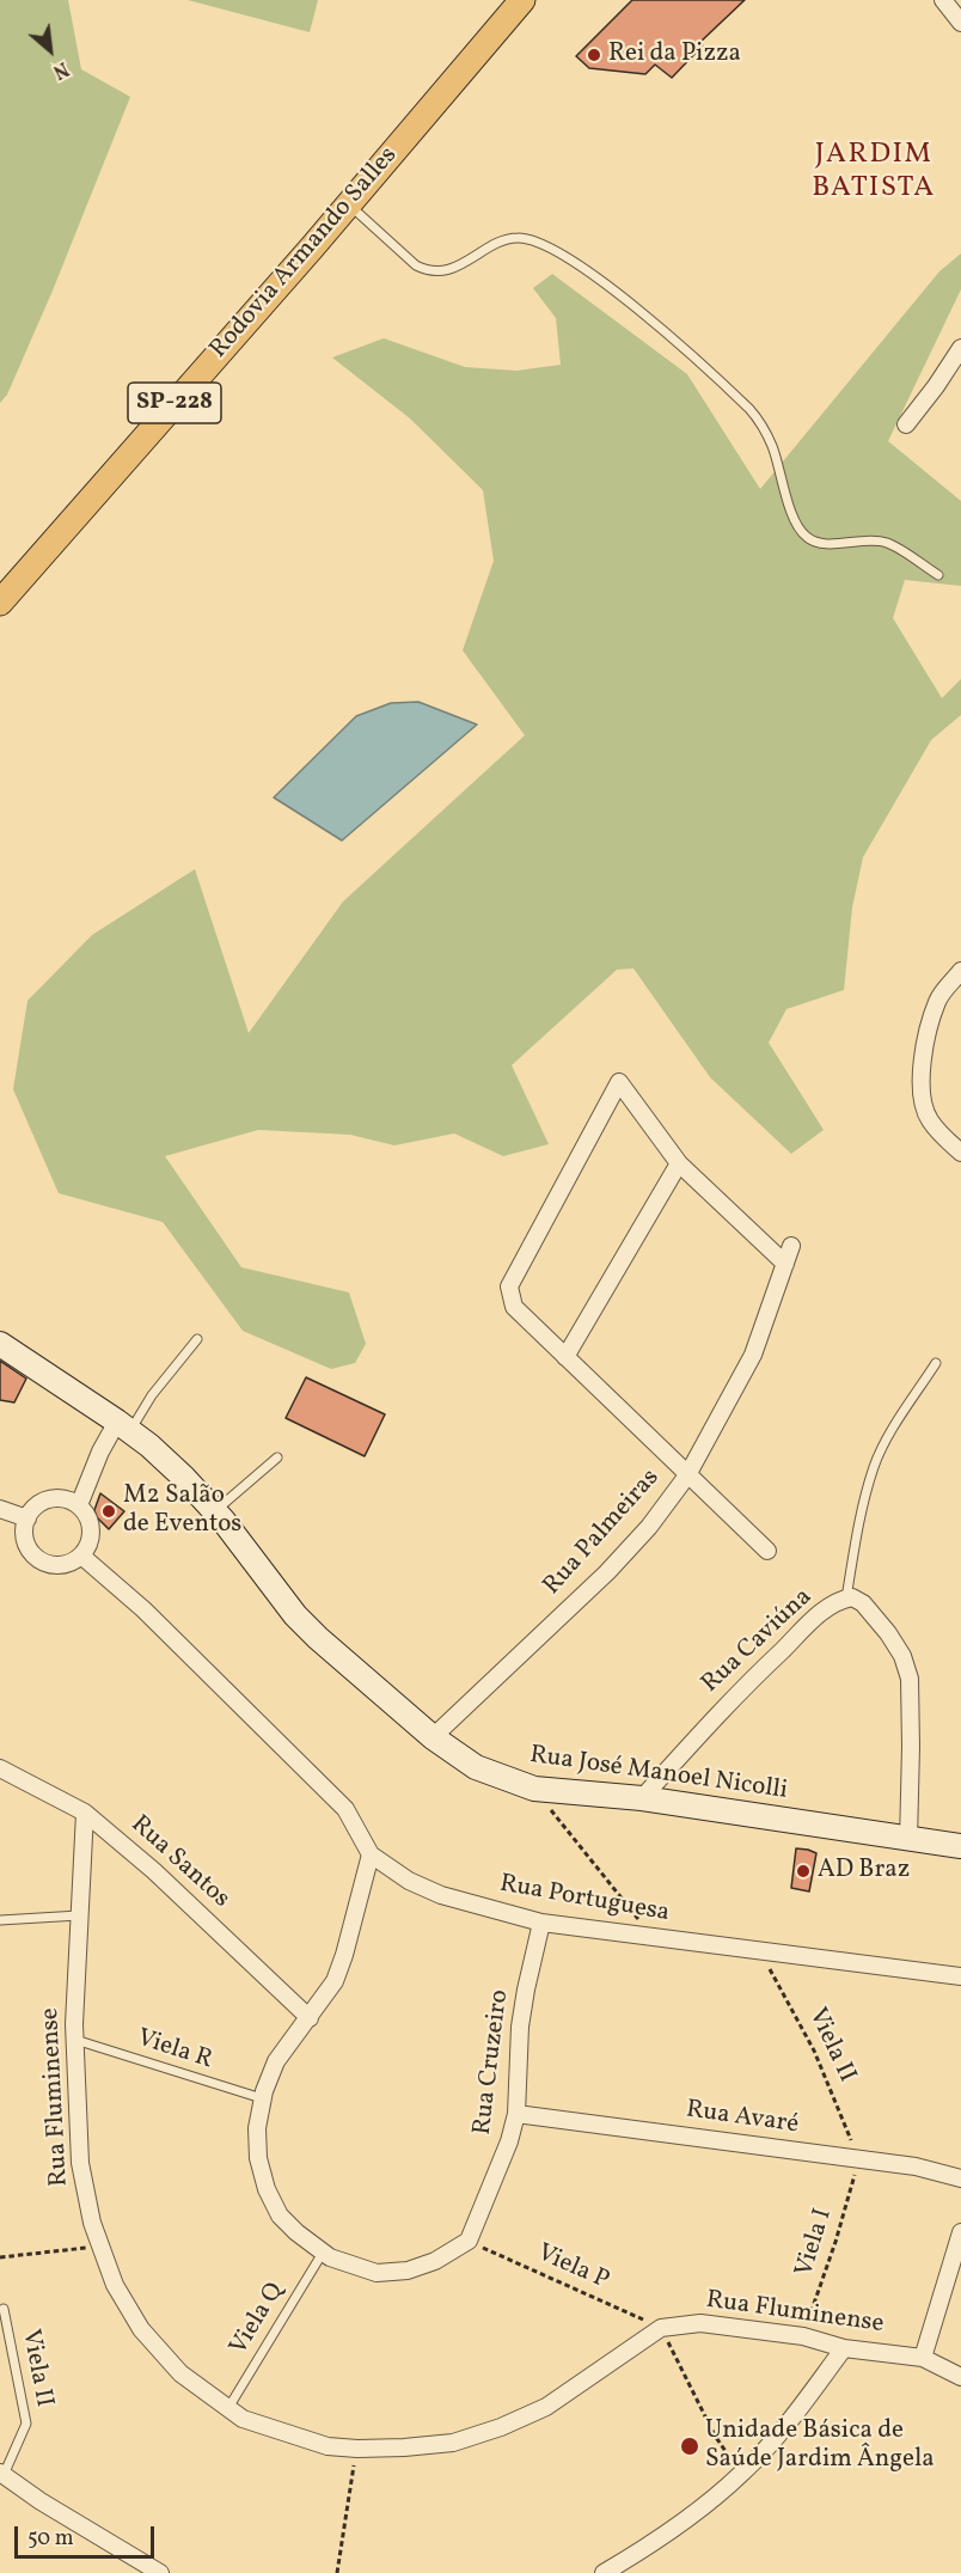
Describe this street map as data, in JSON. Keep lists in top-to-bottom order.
{
  "streets": {
    "main road": ["Rodovia Armando Salles", "SP-228", "Rua José Manoel Nicolli"],
    "street": [
      "Rua Palmeiras",
      "Rua Caviúna",
      "Rua Santos",
      "Rua Portuguesa",
      "Rua Cruzeiro",
      "Rua Fluminense",
      "Rua Avaré"
    ],
    "lane": ["Viela II", "Viela R", "Viela Q"],
    "path": ["Viela I", "Viela P"]
  },
  "crossings": [
    ["Rua Palmeiras", "Rua José Manoel Nicolli"],
    ["Rua Caviúna", "Rua José Manoel Nicolli"],
    ["Rua Santos", "Rua Fluminense"],
    ["Rua Portuguesa", "Viela II"],
    ["Rua Portuguesa", "Rua Cruzeiro"],
    ["Viela II", "Rua Avaré"],
    ["Viela II", "Viela I"],
    ["Viela R", "Rua Fluminense"],
    ["Rua Cruzeiro", "Rua Avaré"],
    ["Rua Cruzeiro", "Viela P"],
    ["Rua Fluminense", "Viela I"],
    ["Rua Fluminense", "Viela P"],
    ["Rua Fluminense", "Viela Q"],
    ["Rua Avaré", "Viela I"]
  ],
  "districts": ["JARDIM BATISTA"],
  "places": [
    "Rei da Pizza",
    "M2 Salão de Eventos",
    "AD Braz",
    "Unidade Básica de Saúde Jardim Ângela"
  ],
  "scale_bar": "50 m",
  "north": "bottom right"
}
